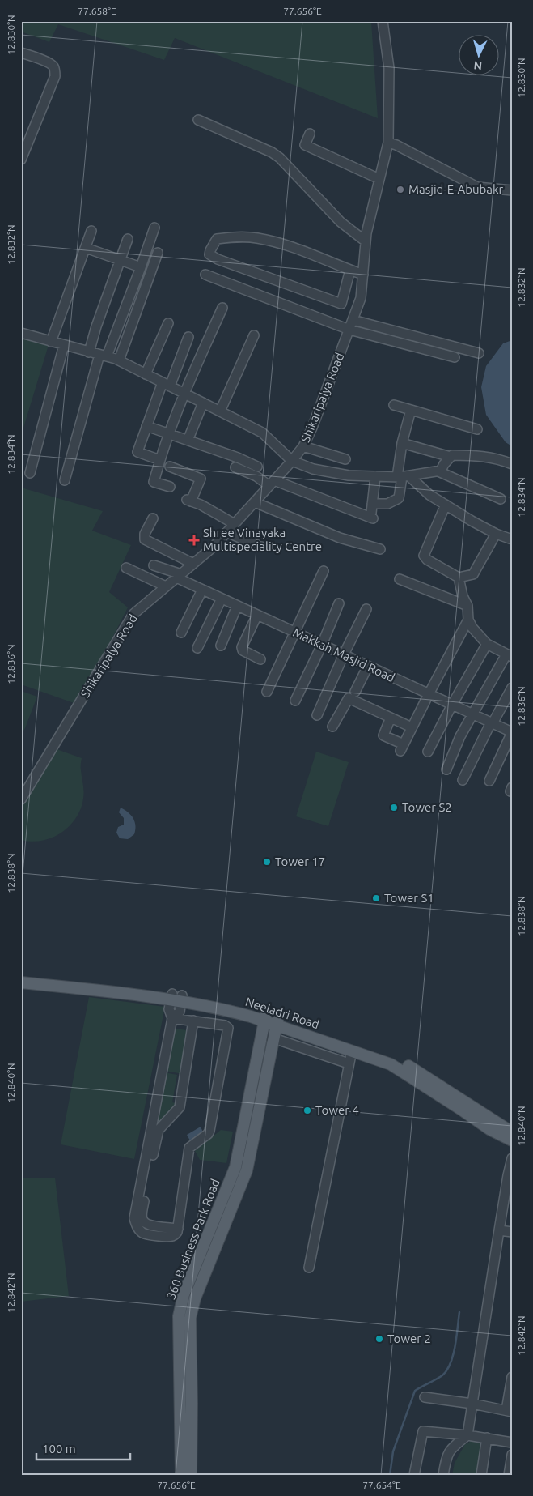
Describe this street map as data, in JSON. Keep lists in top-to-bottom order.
{
  "streets": {
    "main road": ["Neeladri Road", "360 Business Park Road"],
    "street": ["Shikaripalya Road", "Makkah Masjid Road"]
  },
  "crossings": [
    ["Shikaripalya Road", "Makkah Masjid Road"],
    ["Neeladri Road", "360 Business Park Road"]
  ],
  "places": {
    "other": [
      "Masjid-E-Abubakr",
      "Tower S2",
      "Tower 17",
      "Tower S1",
      "Tower 4",
      "Tower 2"
    ],
    "health": ["Shree Vinayaka Multispeciality Centre"]
  },
  "scale_bar": "100 m",
  "north": "bottom",
  "coordinates": [
    "77.658°E",
    "77.656°E",
    "12.830°N",
    "12.832°N",
    "12.834°N",
    "12.836°N",
    "12.838°N",
    "12.840°N",
    "12.842°N",
    "77.654°E"
  ]
}
